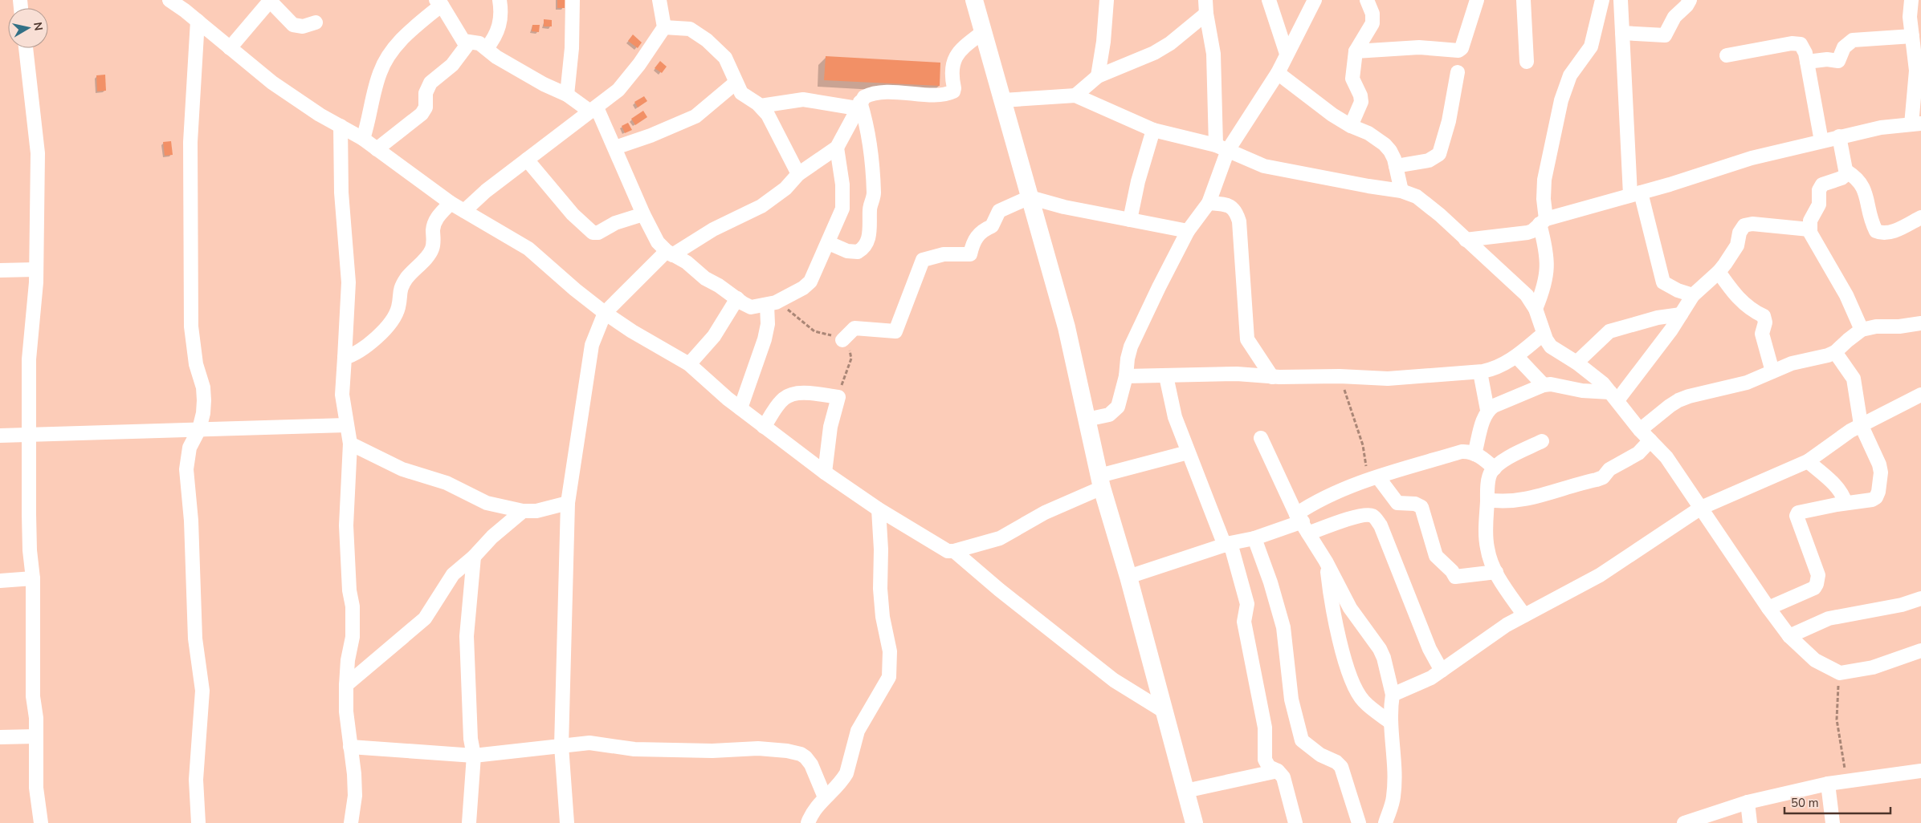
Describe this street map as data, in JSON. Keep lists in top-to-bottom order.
{
  "scale_bar": "50 m",
  "north": "right"
}
